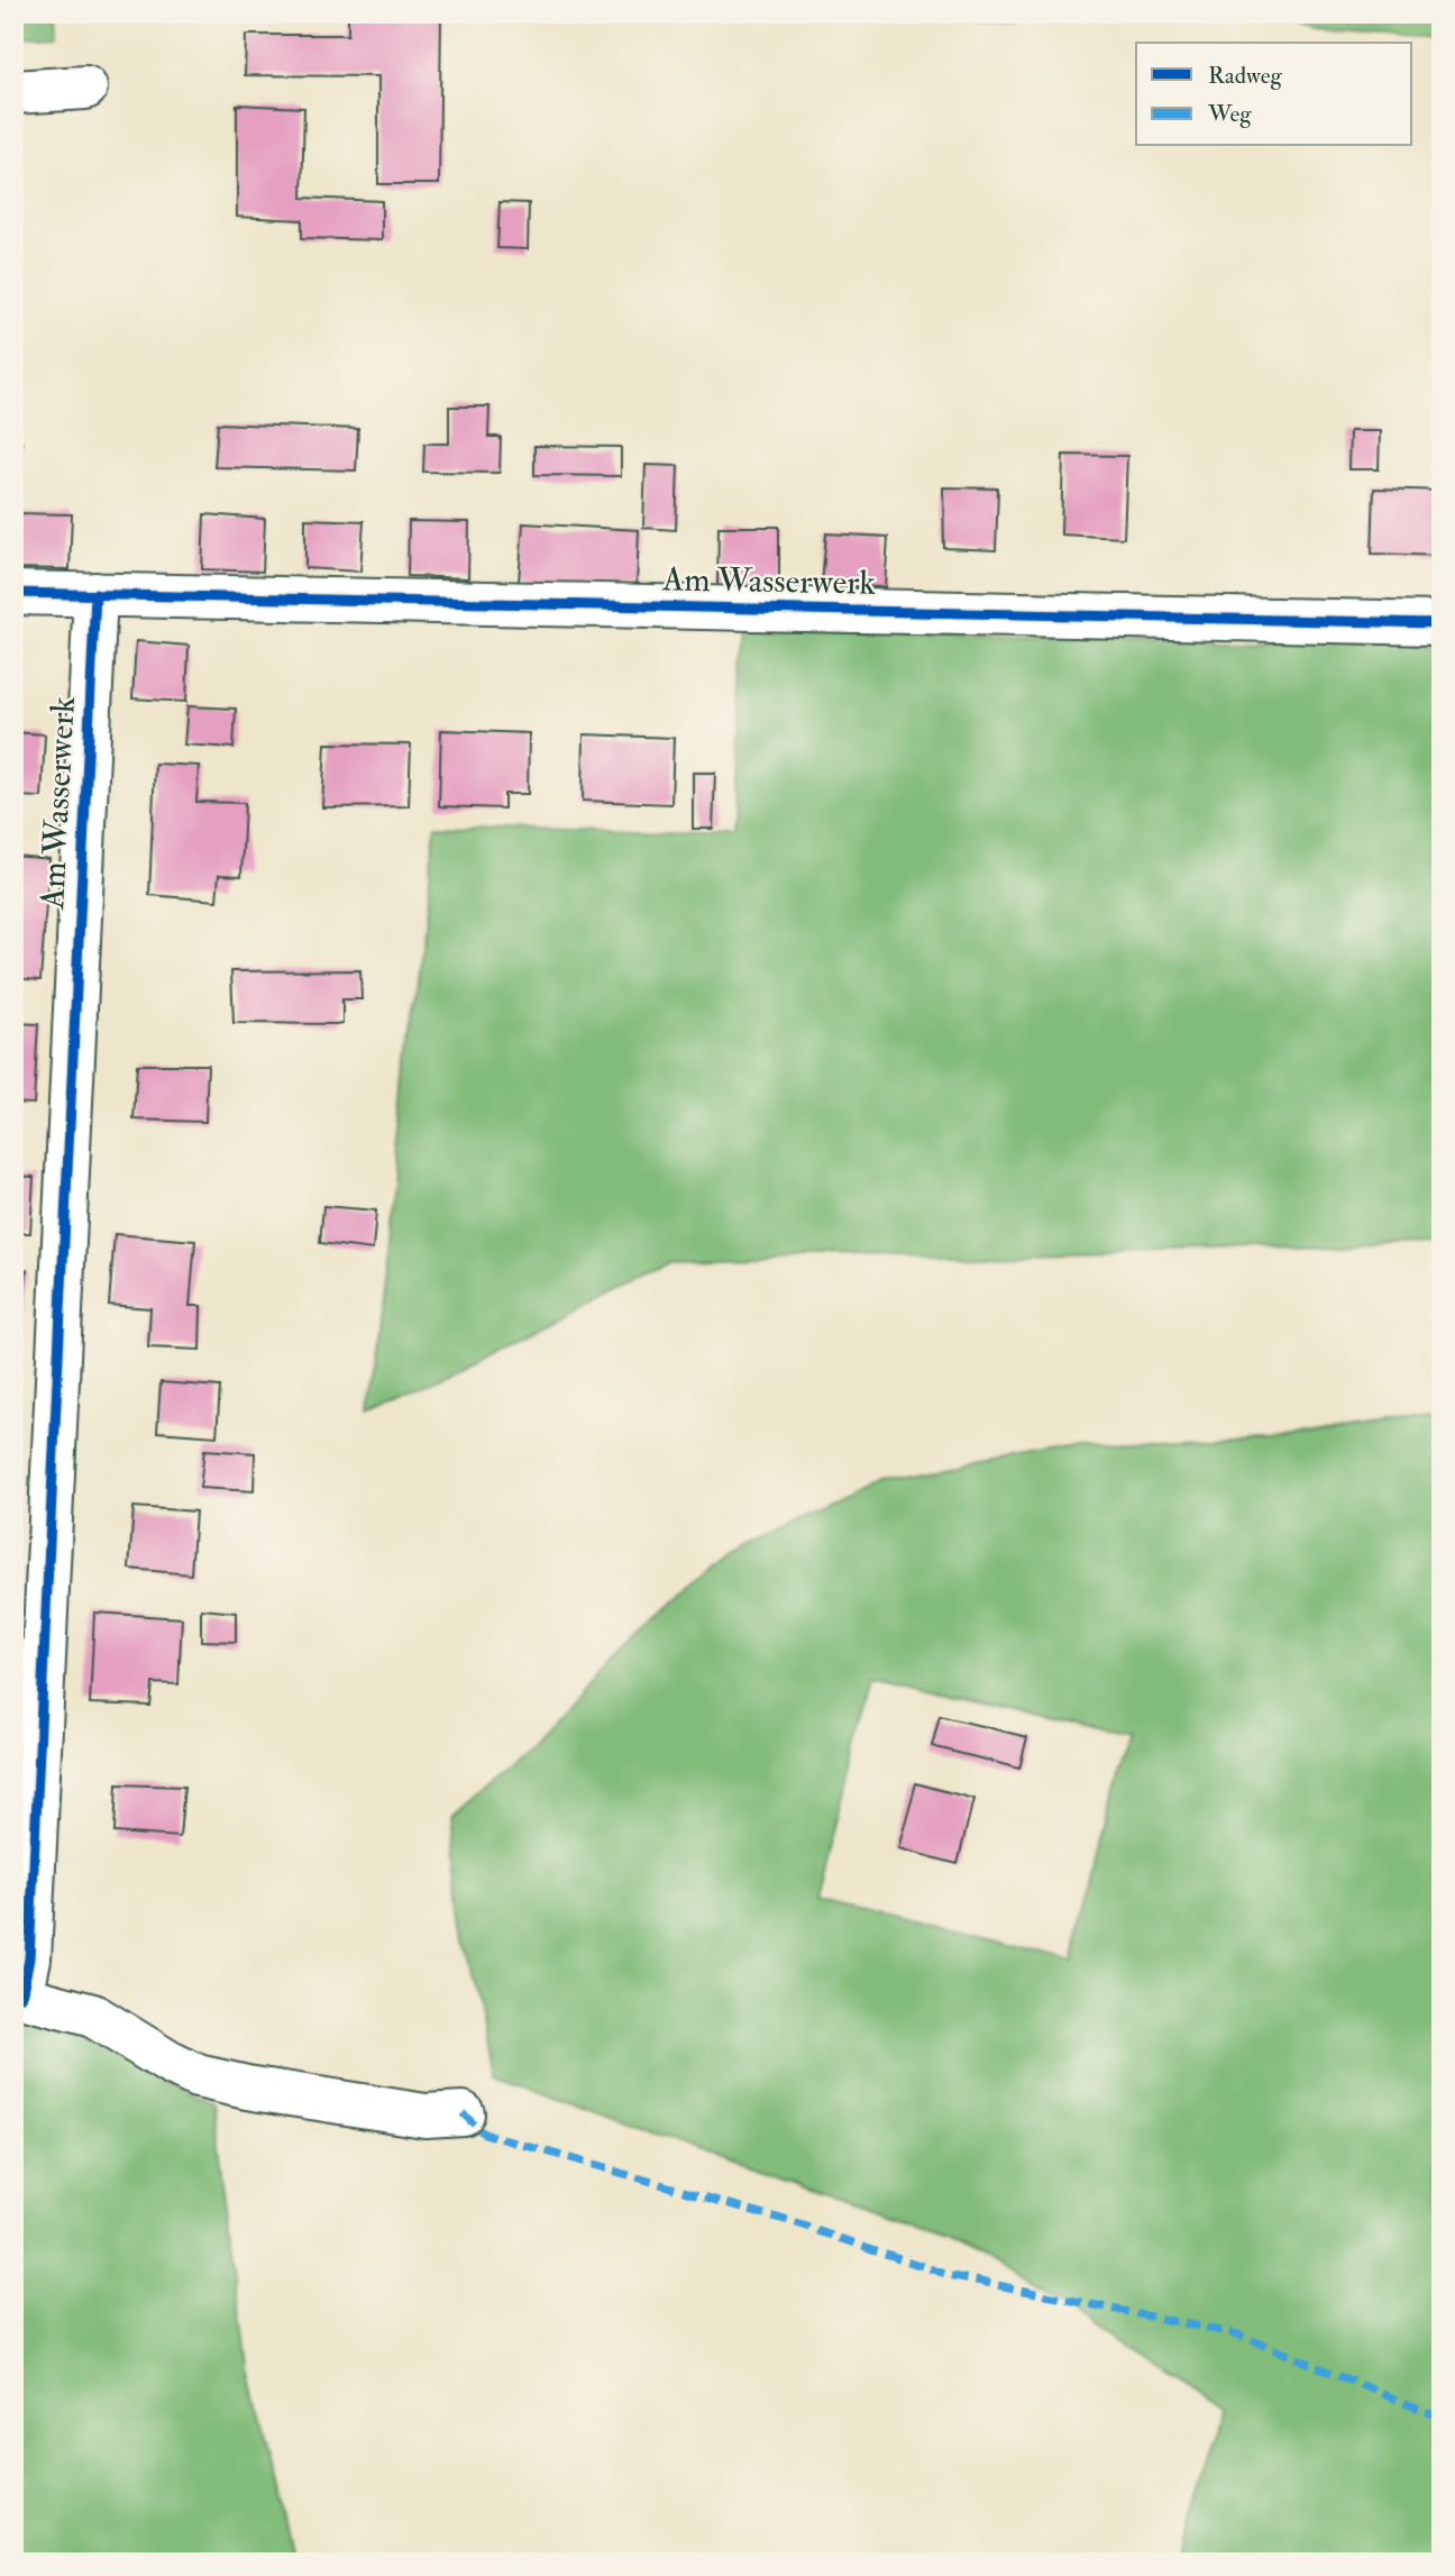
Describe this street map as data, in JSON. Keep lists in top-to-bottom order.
{
  "streets": {
    "street": ["Am Wasserwerk"]
  },
  "legend": ["Radweg", "Weg"]
}
